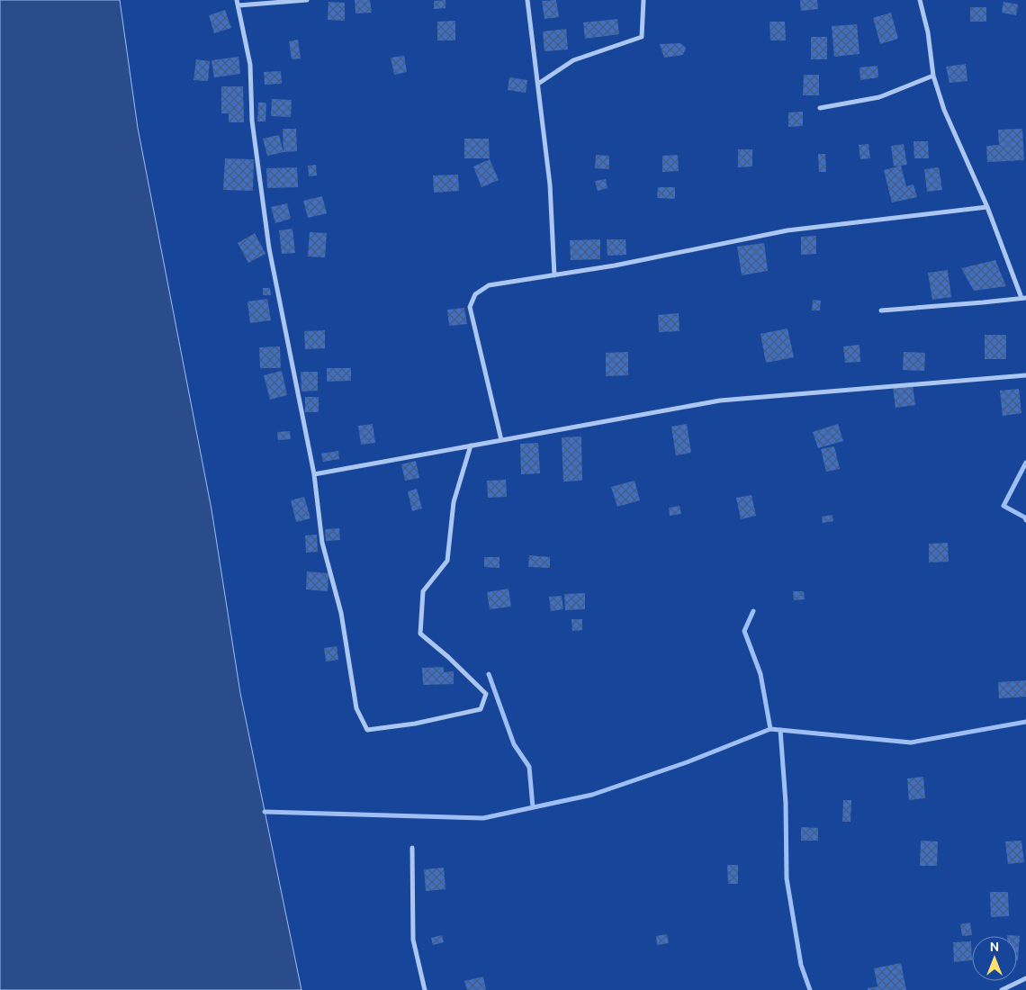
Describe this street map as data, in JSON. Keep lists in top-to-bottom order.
{
  "north": "top"
}
